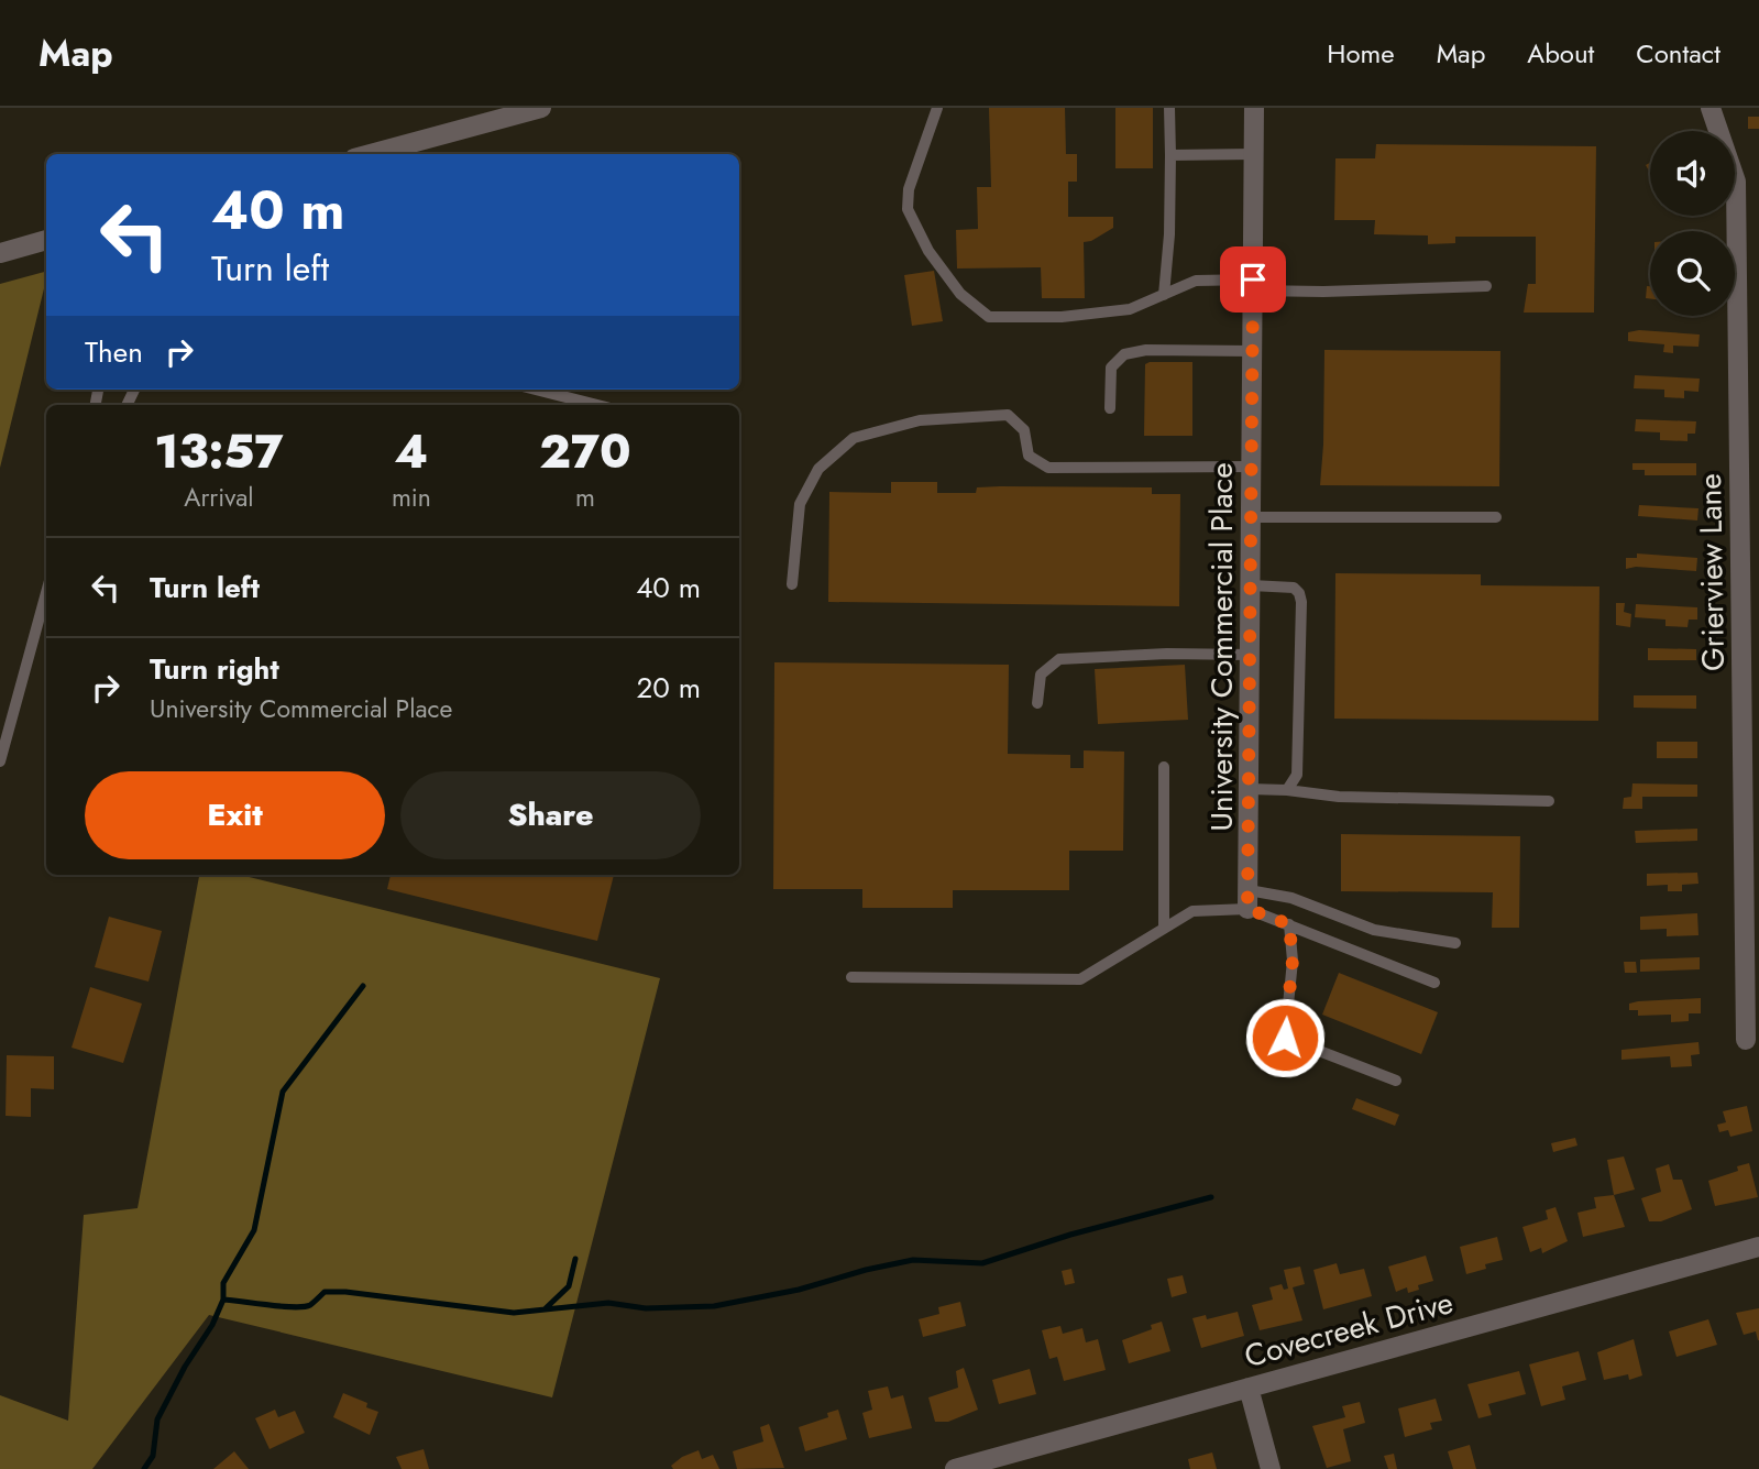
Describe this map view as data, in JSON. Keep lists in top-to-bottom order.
{
  "streets": {
    "street": ["Grierview Lane", "University Commercial Place", "Covecreek Drive"]
  },
  "page": {
    "header": "Map",
    "nav": [
      "Home",
      "Map",
      "About",
      "Contact"
    ],
    "turn": ["40 m", "Turn left"],
    "then": "Then",
    "eta": [
      "13:57",
      "Arrival",
      "4",
      "min",
      "270",
      "m"
    ],
    "list": [
      {
        "name": "Turn left",
        "value": "40 m"
      },
      {
        "name": "Turn right",
        "note": "University Commercial Place",
        "value": "20 m"
      }
    ],
    "buttons": ["Exit", "Share"]
  }
}
